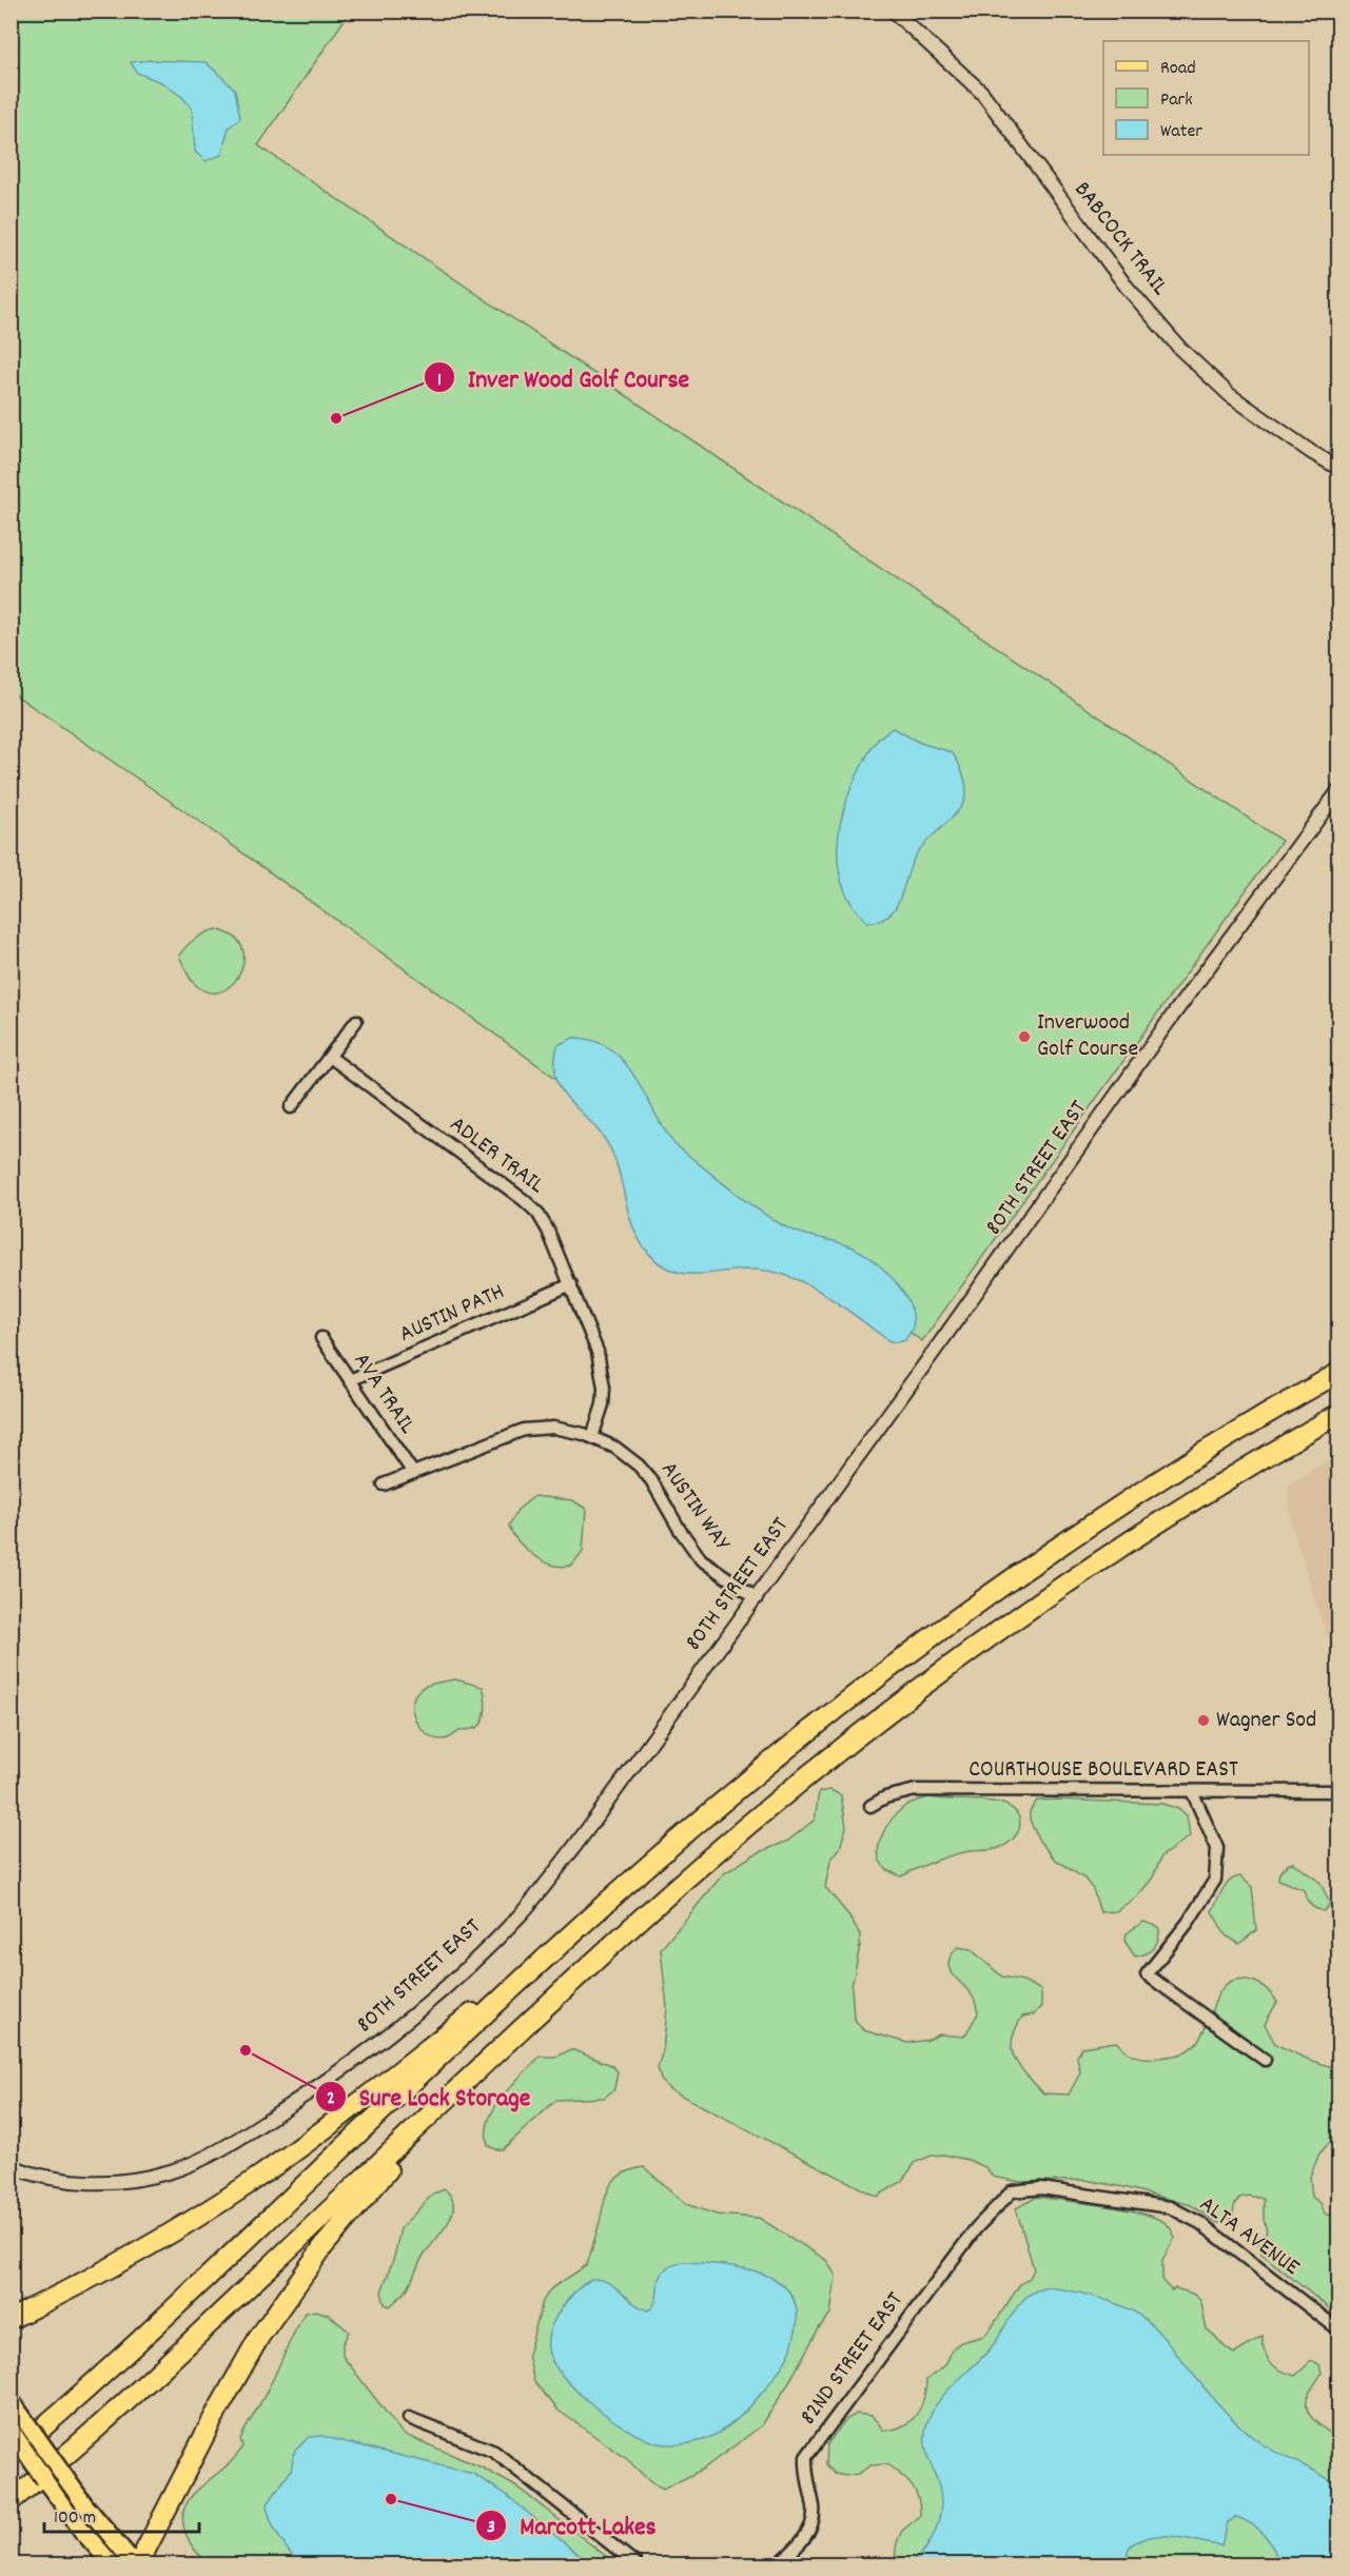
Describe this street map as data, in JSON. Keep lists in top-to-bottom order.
{
  "streets": {
    "street": [
      "BABCOCK TRAIL",
      "ADLER TRAIL",
      "80TH STREET EAST",
      "AUSTIN PATH",
      "AVA TRAIL",
      "AUSTIN WAY",
      "COURTHOUSE BOULEVARD EAST",
      "ALTA AVENUE",
      "82ND STREET EAST"
    ]
  },
  "crossings": [
    ["ADLER TRAIL", "AUSTIN PATH"],
    ["ADLER TRAIL", "AUSTIN WAY"],
    ["80TH STREET EAST", "AUSTIN WAY"],
    ["AUSTIN PATH", "AVA TRAIL"],
    ["AVA TRAIL", "AUSTIN WAY"],
    ["ALTA AVENUE", "82ND STREET EAST"]
  ],
  "places": [
    "Inver Wood Golf Course",
    "Inverwood Golf Course",
    "Wagner Sod",
    "Sure Lock Storage",
    "Marcott Lakes"
  ],
  "legend": ["Road", "Park", "Water"],
  "scale_bar": "100 m"
}
